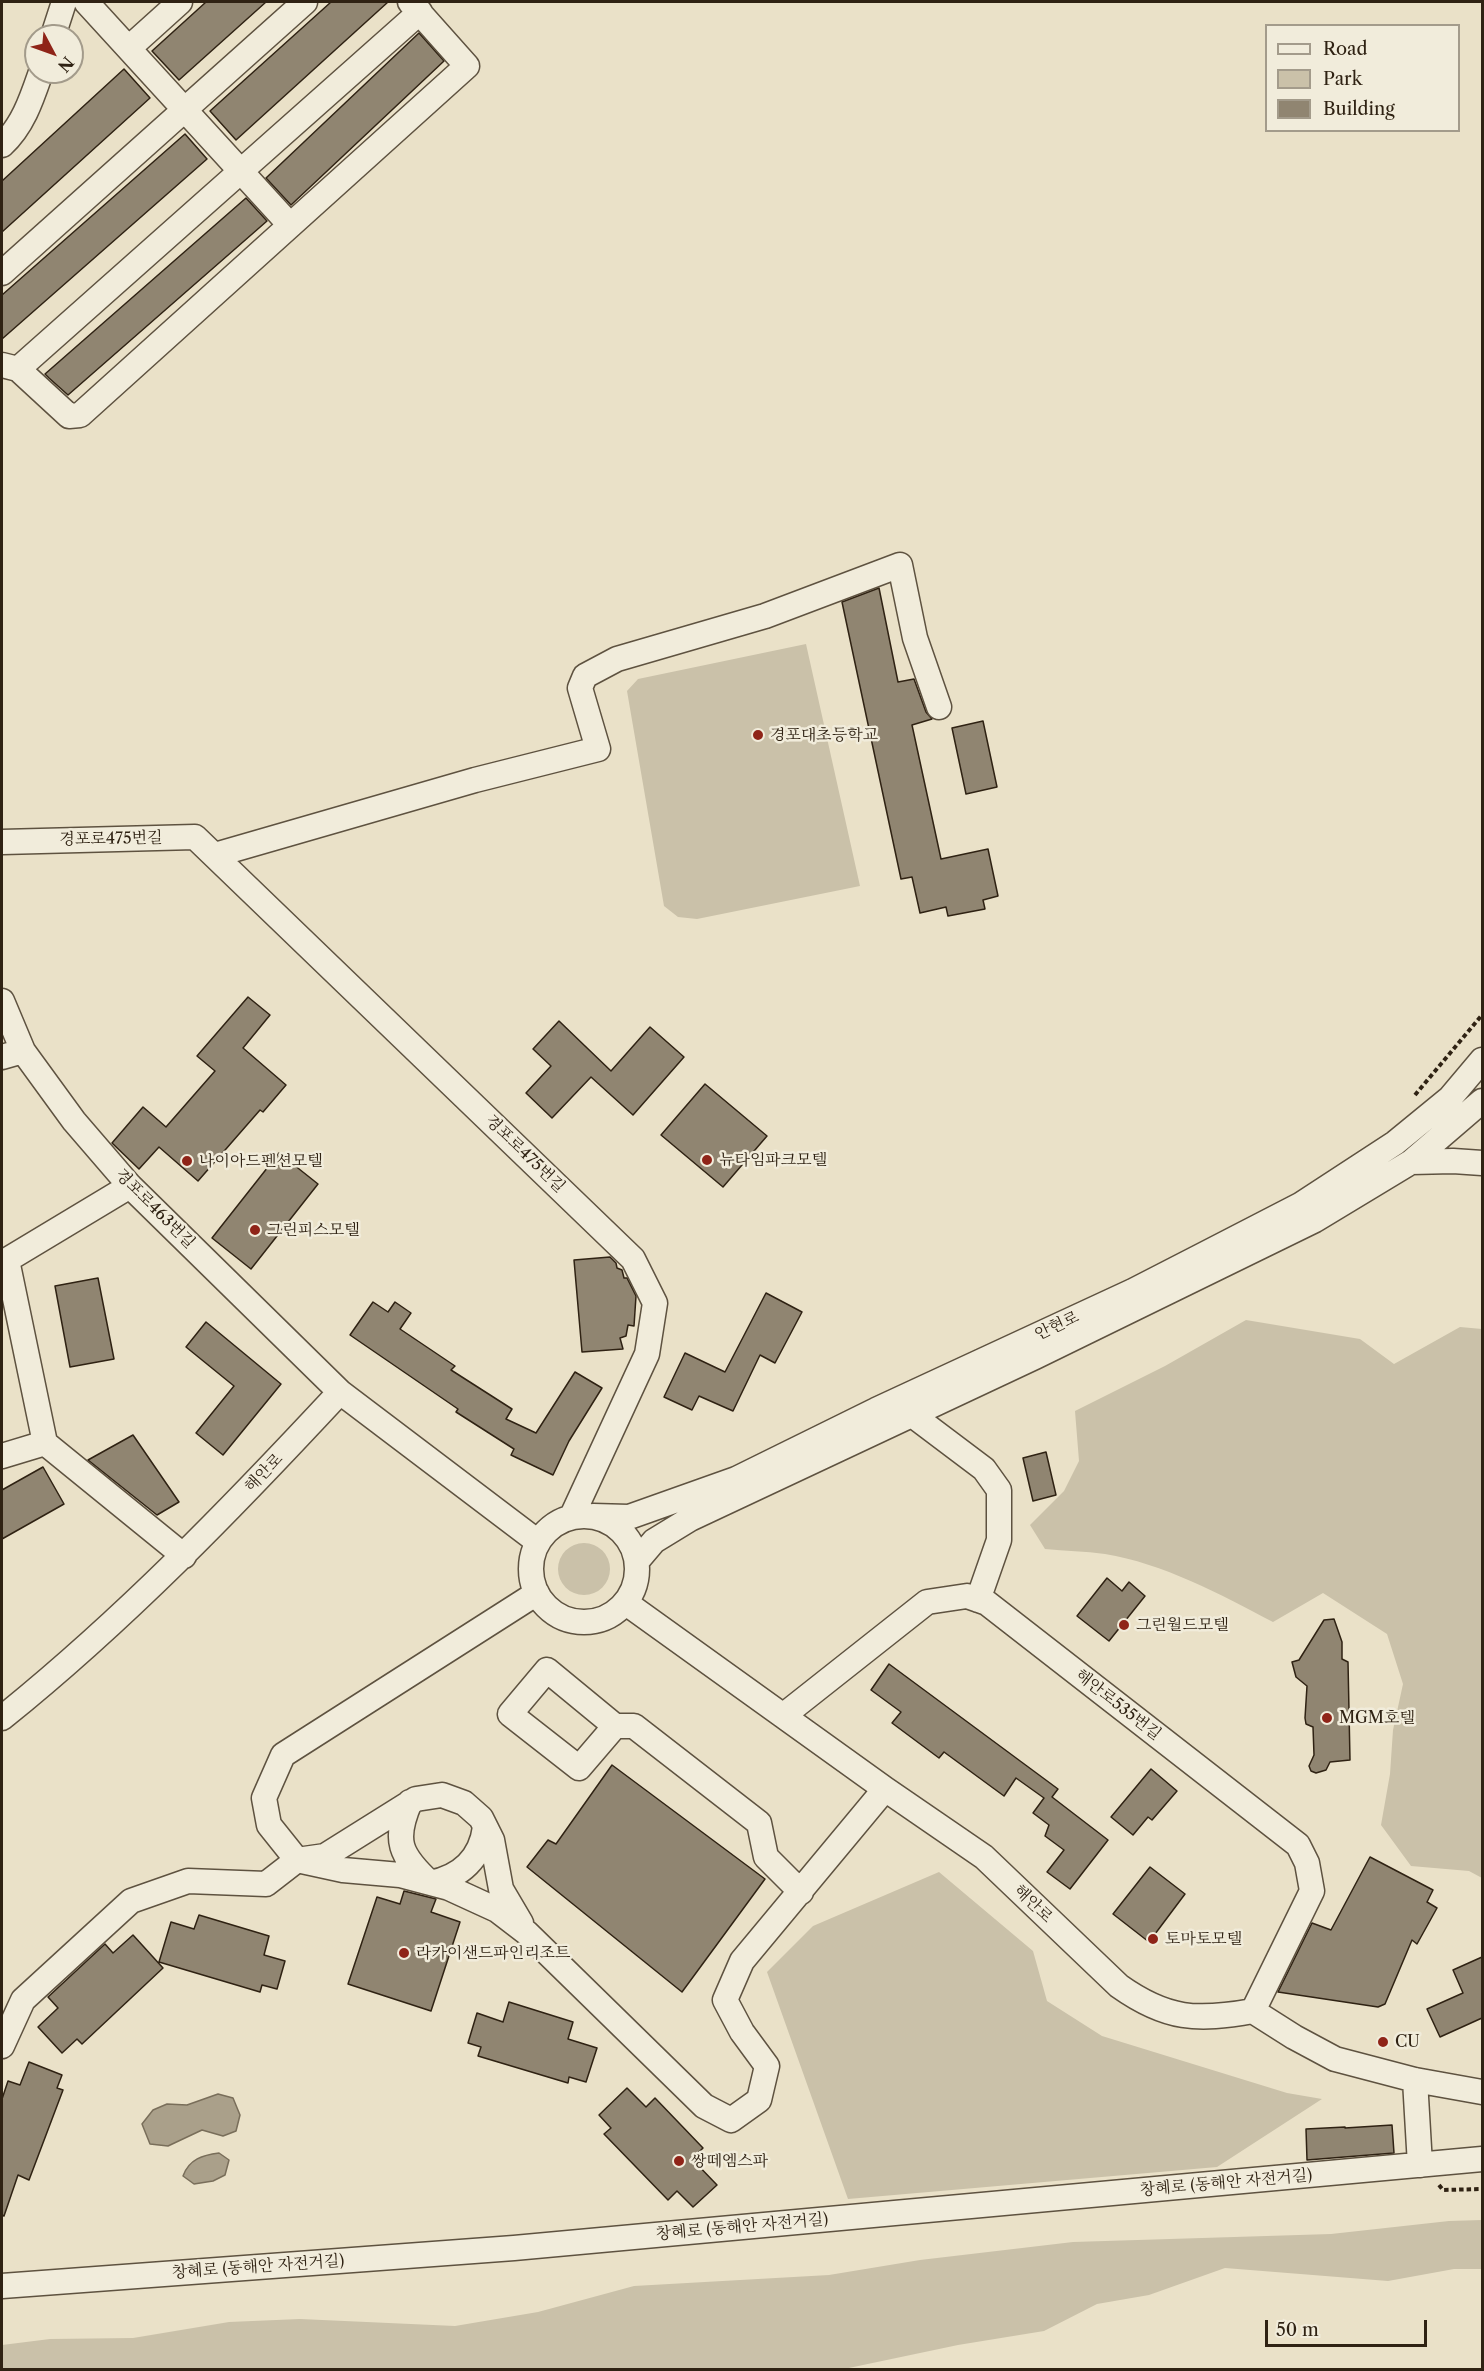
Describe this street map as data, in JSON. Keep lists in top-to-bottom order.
{
  "streets": {
    "street": [
      "경포로475번길",
      "경포로463번길",
      "안현로",
      "해안로",
      "해안로535번길",
      "창혜로 (동해안 자전거길)"
    ]
  },
  "crossings": [
    ["경포로475번길", "안현로"],
    ["경포로475번길", "해안로"],
    ["경포로463번길", "해안로"],
    ["안현로", "해안로"],
    ["해안로", "해안로535번길"]
  ],
  "places": [
    "경포대초등학교",
    "뉴타임파크모텔",
    "나이아드펜션모텔",
    "그린피스모텔",
    "그린월드모텔",
    "MGM호텔",
    "토마토모텔",
    "라카이샌드파인리조트",
    "CU",
    "쌍떼엠스파"
  ],
  "legend": ["Road", "Park", "Building"],
  "scale_bar": "50 m",
  "north": "bottom right"
}
